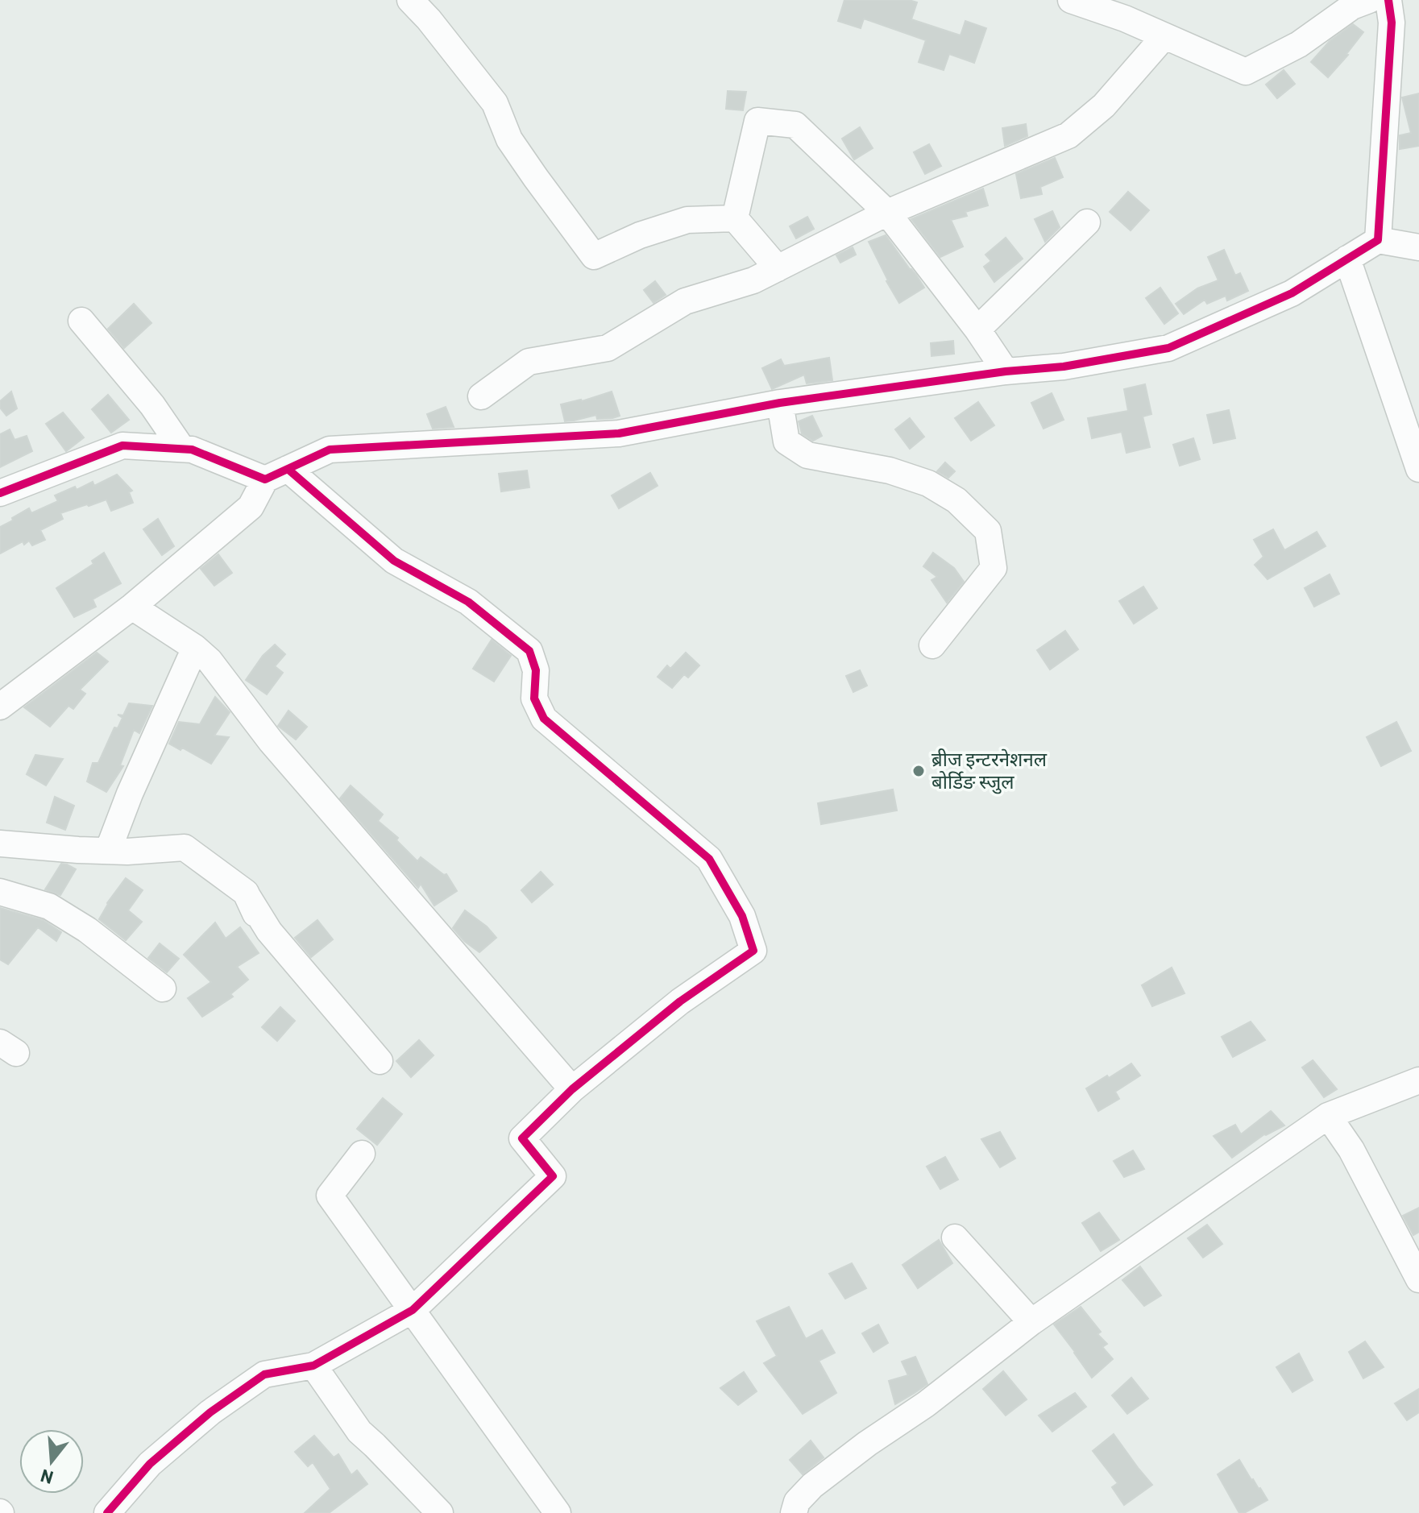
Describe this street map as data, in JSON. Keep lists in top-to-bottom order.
{
  "places": ["ब्रीज इन्टरनेशनल बोर्डिङ स्जुल"],
  "north": "bottom"
}
